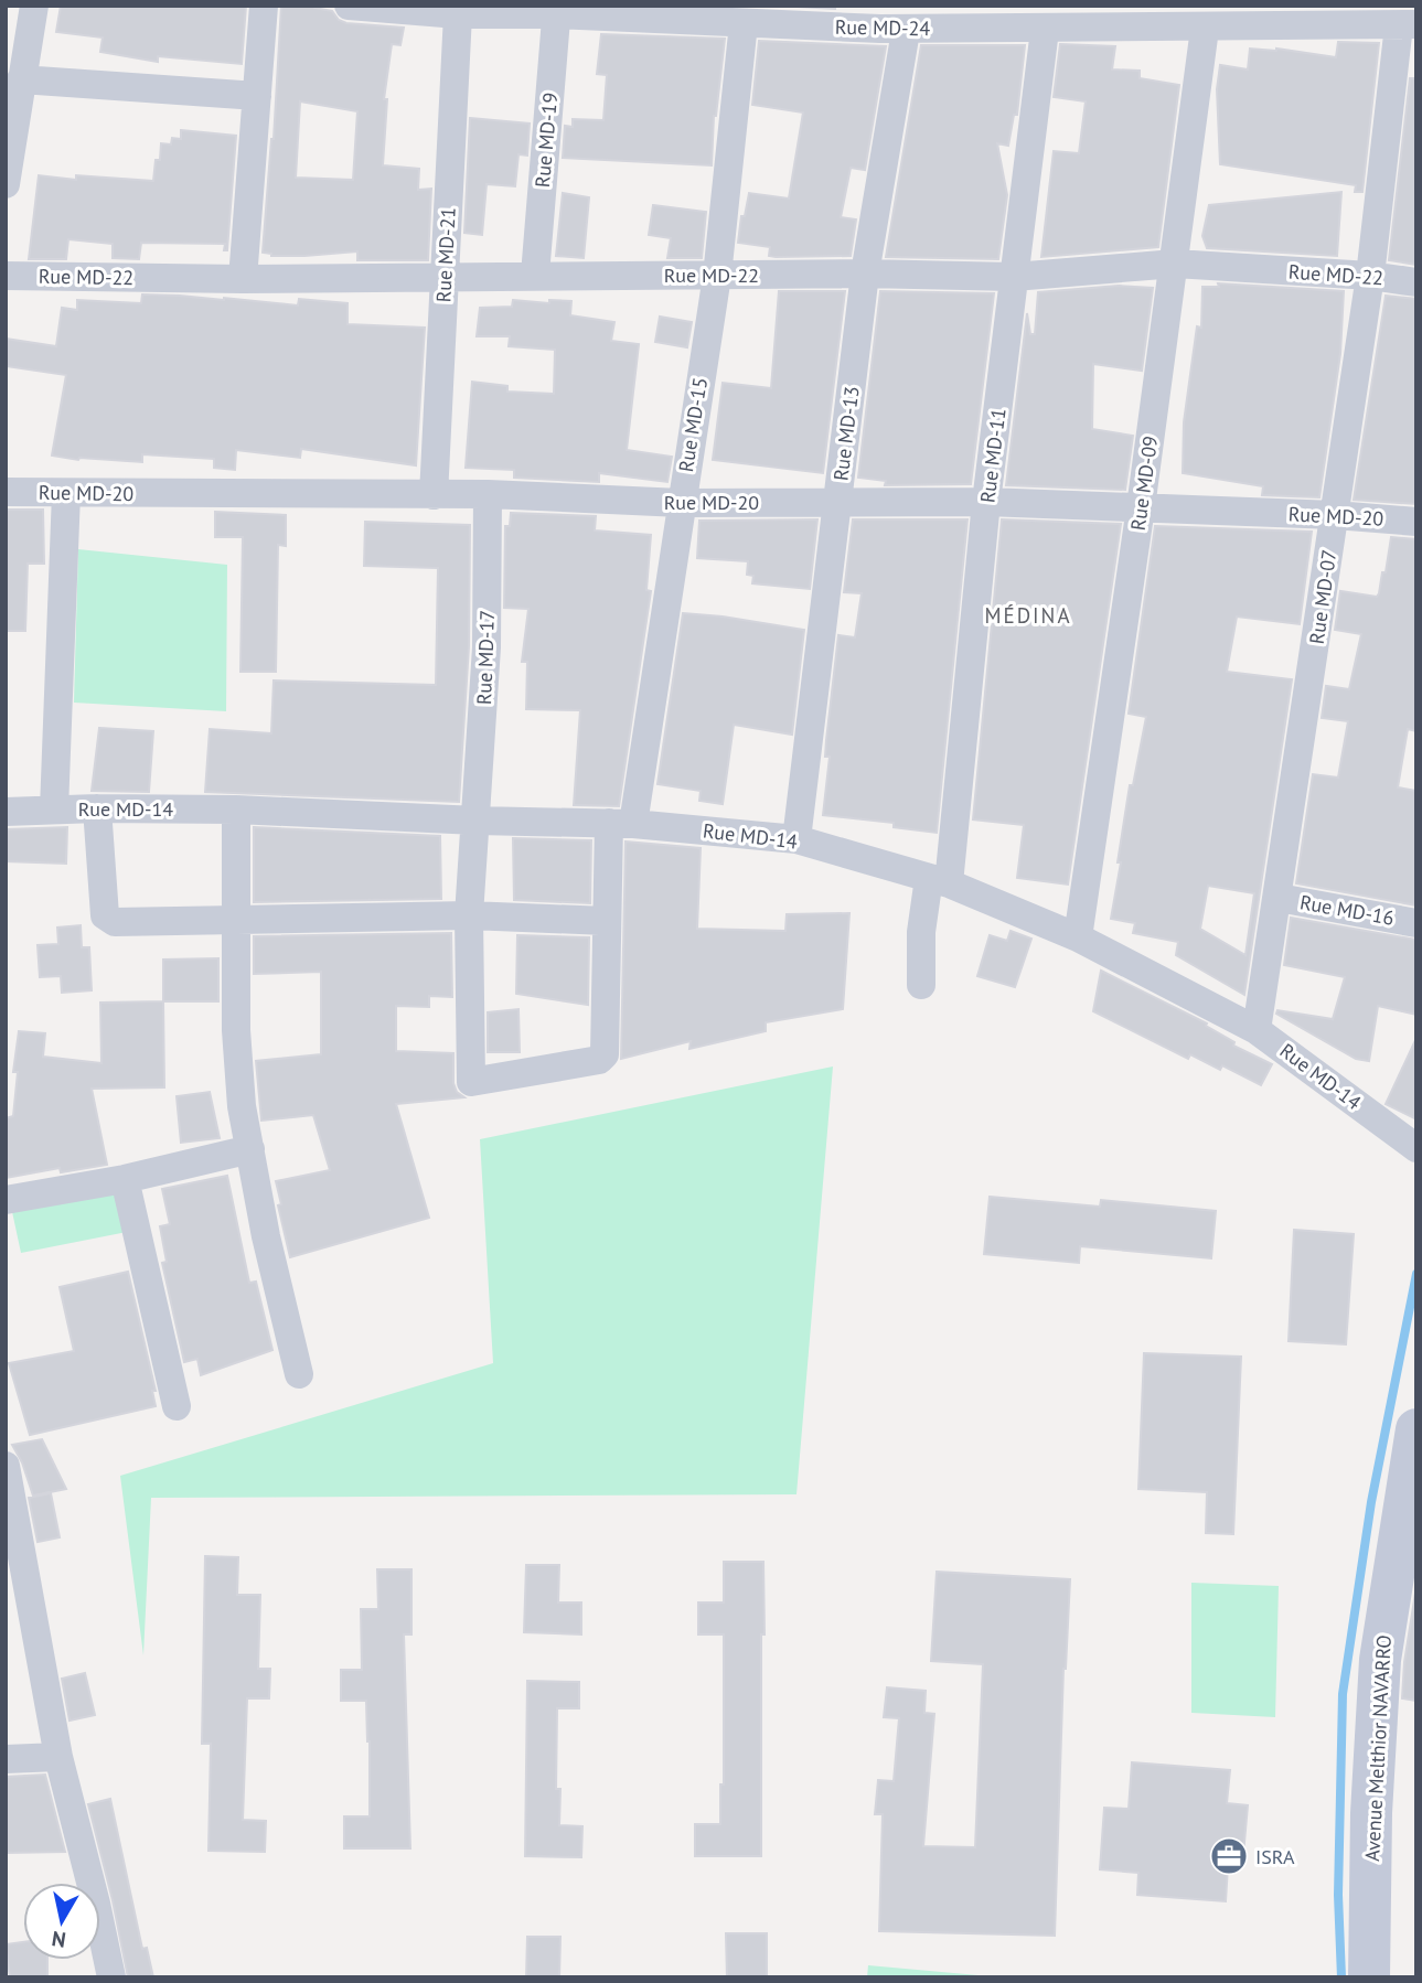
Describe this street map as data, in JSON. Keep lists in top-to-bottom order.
{
  "streets": {
    "street": [
      "Rue MD-24",
      "Rue MD-19",
      "Rue MD-21",
      "Rue MD-22",
      "Rue MD-15",
      "Rue MD-13",
      "Rue MD-11",
      "Rue MD-09",
      "Rue MD-20",
      "Rue MD-07",
      "Rue MD-17",
      "Rue MD-14",
      "Rue MD-16",
      "Avenue Melthior NAVARRO"
    ]
  },
  "crossings": [
    ["Rue MD-24", "Rue MD-19"],
    ["Rue MD-24", "Rue MD-21"],
    ["Rue MD-24", "Rue MD-15"],
    ["Rue MD-24", "Rue MD-13"],
    ["Rue MD-24", "Rue MD-11"],
    ["Rue MD-24", "Rue MD-09"],
    ["Rue MD-24", "Rue MD-07"],
    ["Rue MD-19", "Rue MD-22"],
    ["Rue MD-21", "Rue MD-22"],
    ["Rue MD-21", "Rue MD-20"],
    ["Rue MD-22", "Rue MD-15"],
    ["Rue MD-22", "Rue MD-13"],
    ["Rue MD-22", "Rue MD-11"],
    ["Rue MD-22", "Rue MD-09"],
    ["Rue MD-22", "Rue MD-07"],
    ["Rue MD-15", "Rue MD-20"],
    ["Rue MD-15", "Rue MD-17"],
    ["Rue MD-15", "Rue MD-14"],
    ["Rue MD-13", "Rue MD-20"],
    ["Rue MD-13", "Rue MD-14"],
    ["Rue MD-11", "Rue MD-20"],
    ["Rue MD-11", "Rue MD-14"],
    ["Rue MD-09", "Rue MD-20"],
    ["Rue MD-09", "Rue MD-14"],
    ["Rue MD-20", "Rue MD-07"],
    ["Rue MD-20", "Rue MD-17"],
    ["Rue MD-07", "Rue MD-14"],
    ["Rue MD-07", "Rue MD-16"],
    ["Rue MD-17", "Rue MD-14"]
  ],
  "districts": ["MÉDINA"],
  "places": {
    "office": ["ISRA"]
  },
  "north": "bottom"
}
